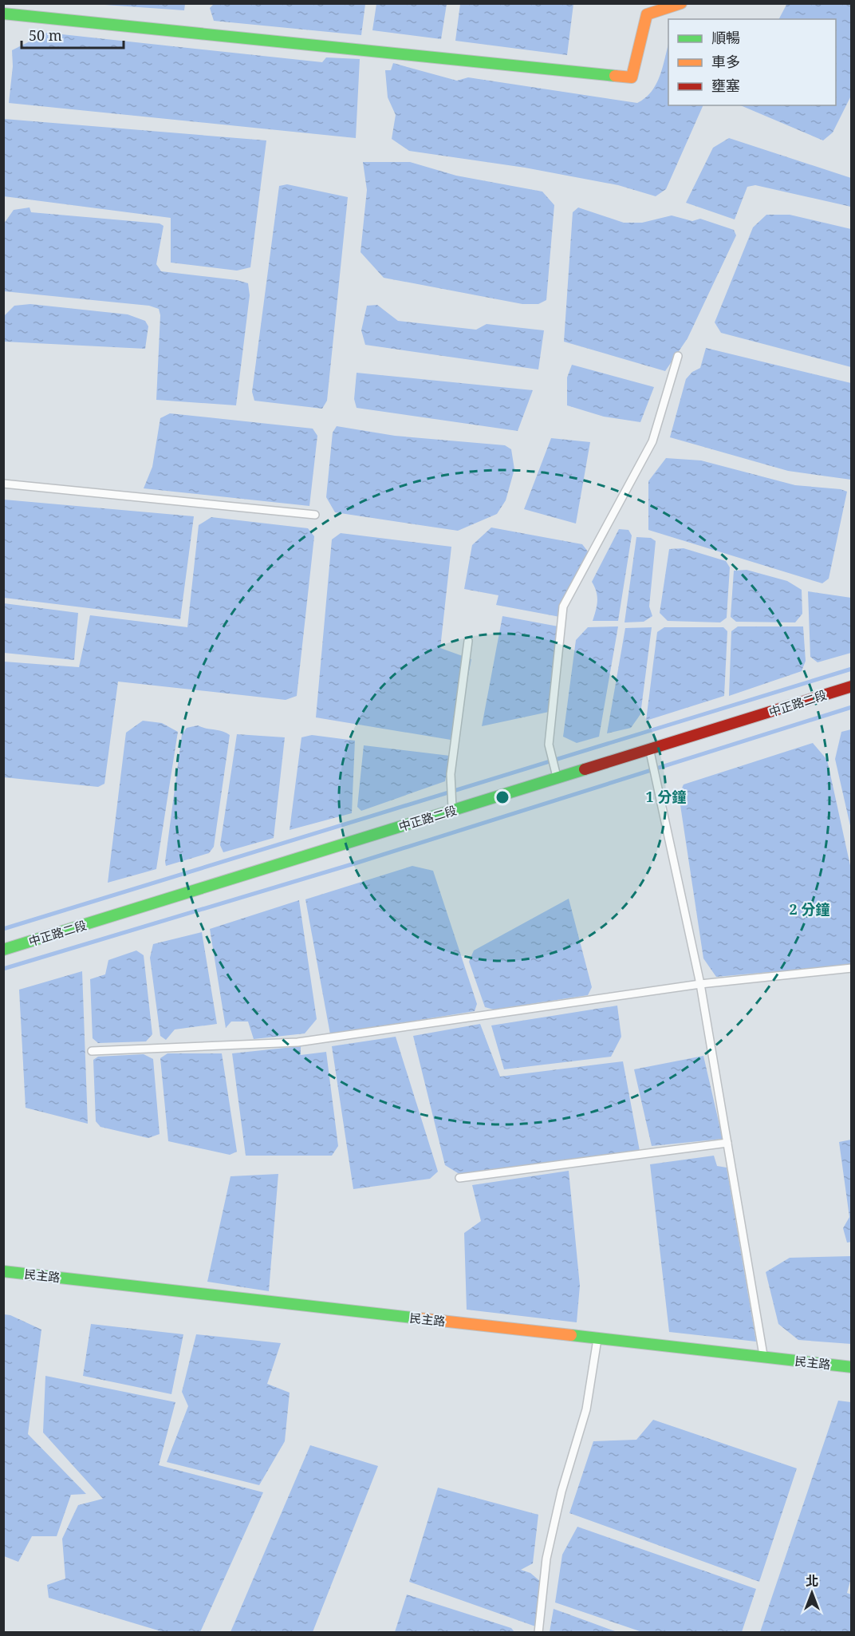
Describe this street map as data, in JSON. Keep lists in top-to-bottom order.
{
  "streets": {
    "street": ["中正路二段", "民主路"]
  },
  "legend": ["順暢", "車多", "壅塞"],
  "scale_bar": "50 m",
  "north": "top",
  "rings": ["1 分鐘", "2 分鐘"]
}
